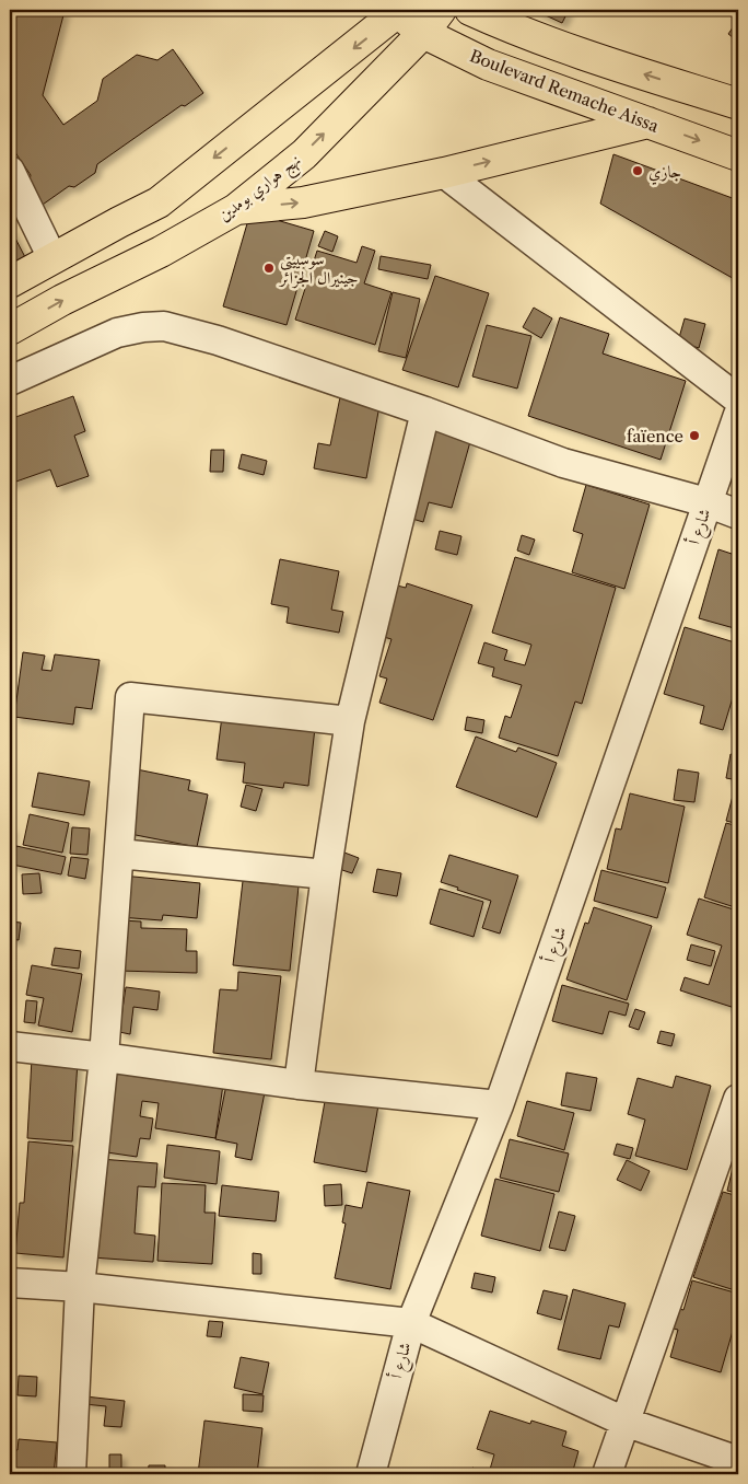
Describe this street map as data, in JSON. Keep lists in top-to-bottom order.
{
  "streets": {
    "main road": ["Boulevard Remache Aissa", "نهج هواري بومدين"],
    "street": ["شارع أ"]
  },
  "crossings": [
    ["Boulevard Remache Aissa", "نهج هواري بومدين"]
  ],
  "places": ["جازي", "سوسييتي جينيرال الجزائر", "faïence"]
}
